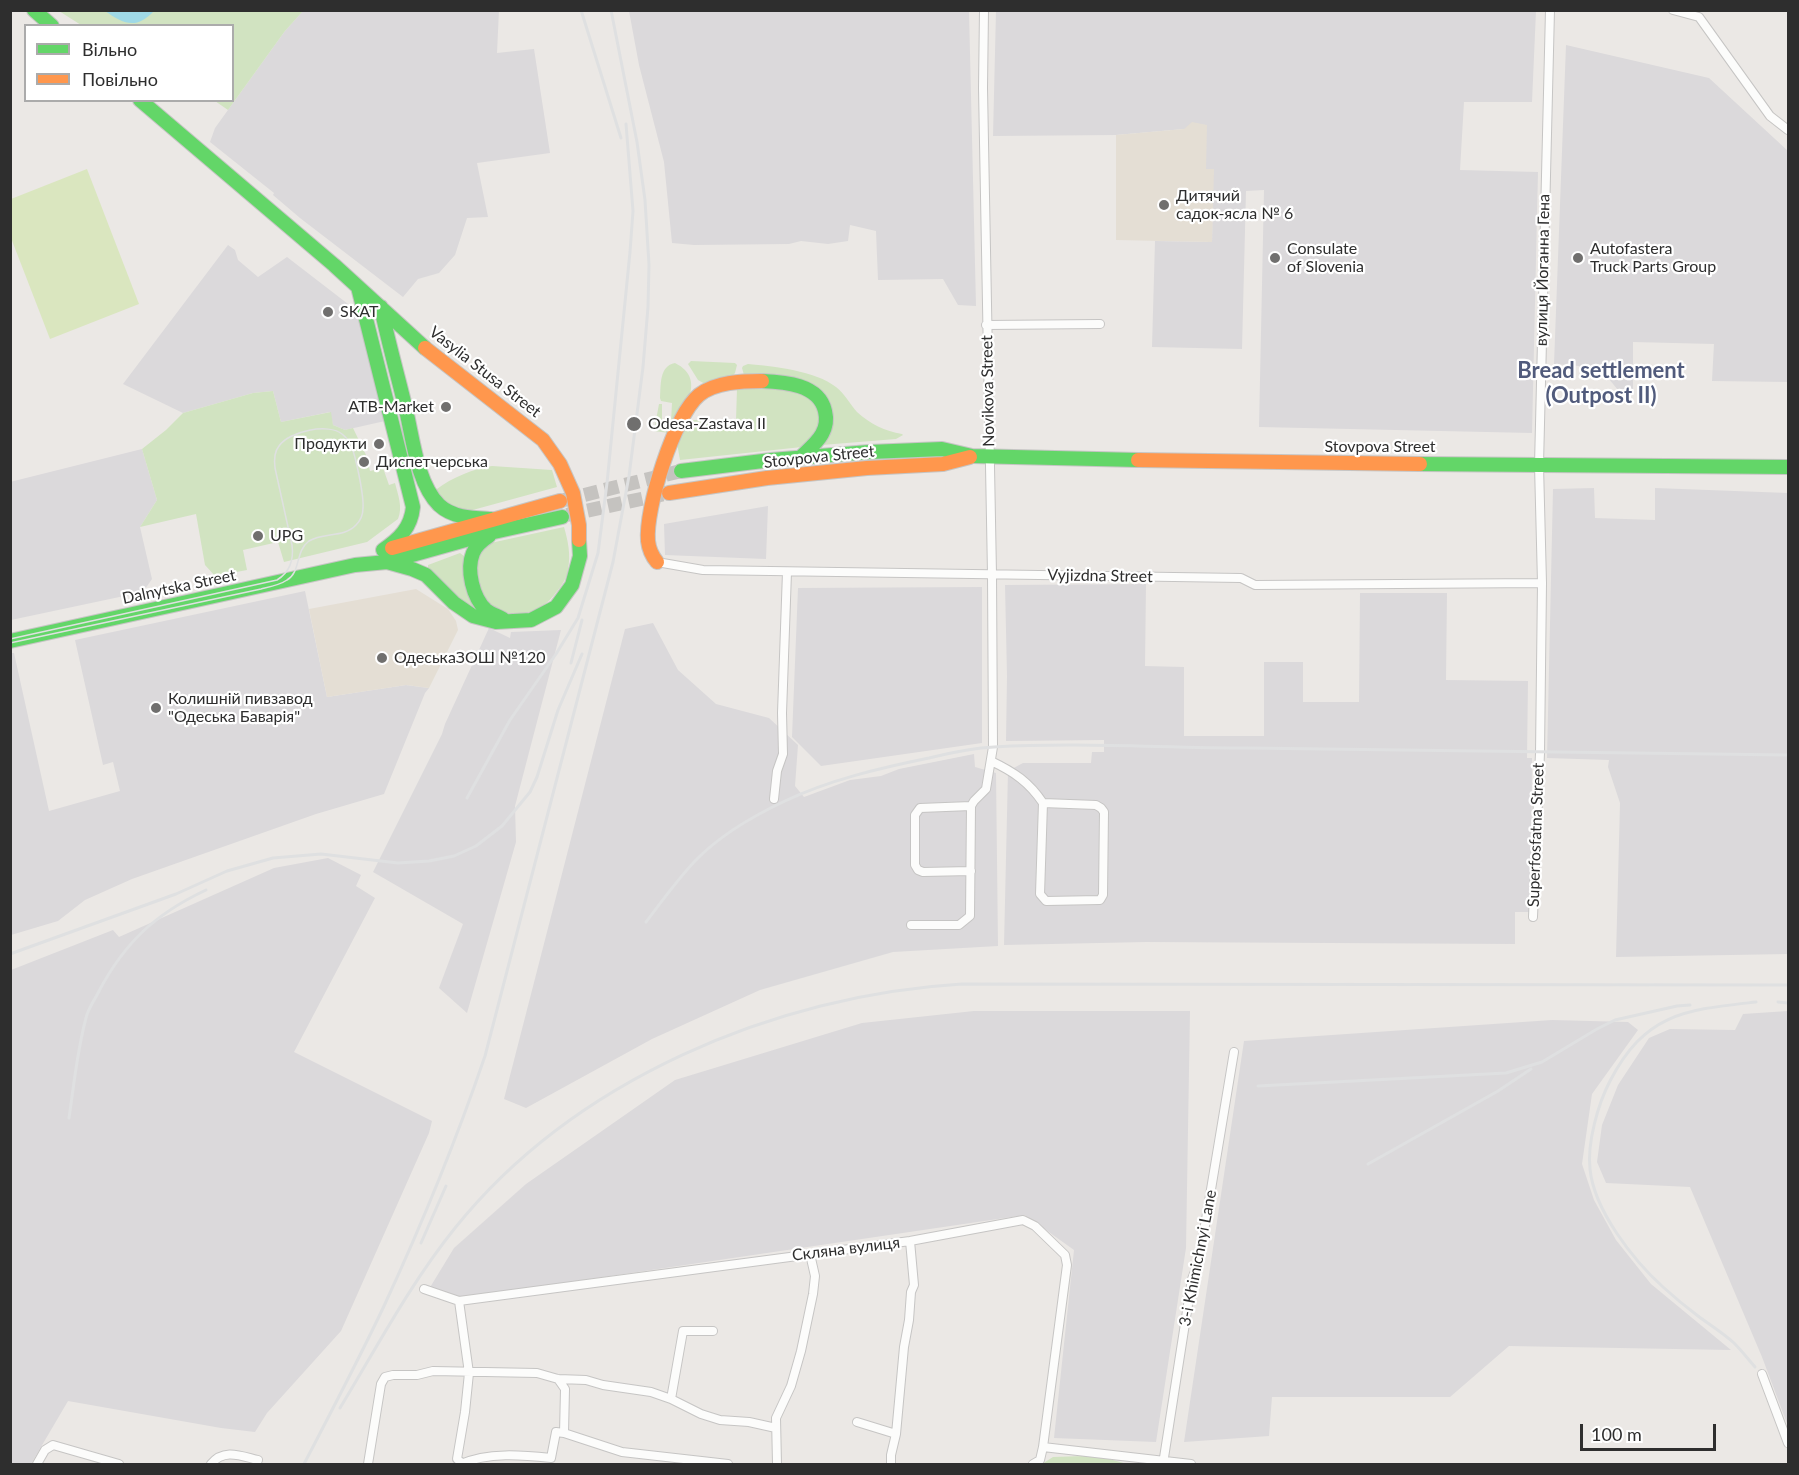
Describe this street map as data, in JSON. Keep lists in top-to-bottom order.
{
  "streets": {
    "main road": ["Vasylia Stusa Street", "Stovpova Street", "Dalnytska Street"],
    "street": [
      "вулиця Йоганна Гена",
      "Novikova Street",
      "Vyjizdna Street",
      "Superfosfatna Street",
      "Скляна вулиця",
      "3-i Khimichnyi Lane"
    ]
  },
  "crossings": [
    ["вулиця Йоганна Гена", "Stovpova Street"],
    ["вулиця Йоганна Гена", "Vyjizdna Street"],
    ["вулиця Йоганна Гена", "Superfosfatna Street"],
    ["Novikova Street", "Stovpova Street"],
    ["Novikova Street", "Vyjizdna Street"]
  ],
  "districts": ["Bread settlement (Outpost II)"],
  "places": [
    "Дитячий садок-ясла № 6",
    "Consulate of Slovenia",
    "Autofastera Truck Parts Group",
    "SKAT",
    "ATB-Market",
    "Odesa-Zastava II",
    "Продукти",
    "Диспетчерська",
    "UPG",
    "ОдеськаЗОШ №120",
    "Колишній пивзавод \"Одеська Баварія\""
  ],
  "legend": ["Вільно", "Повільно"],
  "scale_bar": "100 m"
}
